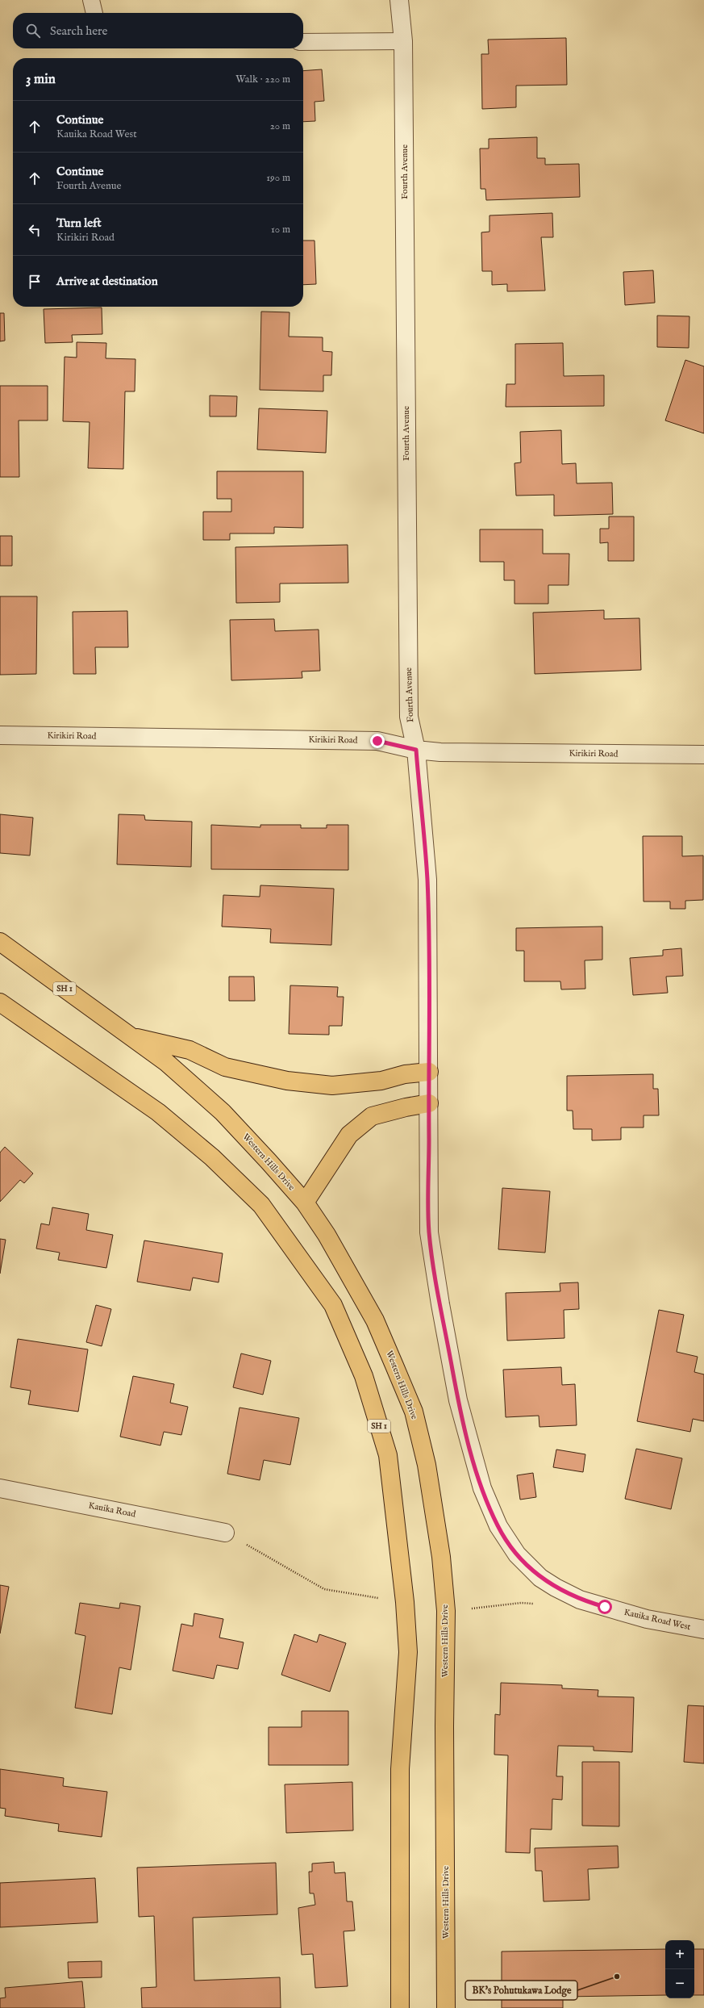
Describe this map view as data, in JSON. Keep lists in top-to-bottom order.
{
  "streets": {
    "highway": ["SH 1", "Western Hills Drive"],
    "street": [
      "Fourth Avenue",
      "Kirikiri Road",
      "Kauika Road",
      "Kauika Road West"
    ]
  },
  "crossings": [
    ["Fourth Avenue", "Kirikiri Road"],
    ["Fourth Avenue", "Kauika Road West"]
  ],
  "places": ["BK's Pohutukawa Lodge"],
  "page": {
    "search": "Search here",
    "heading": ["3 min", "Walk · 220 m"],
    "list": [
      ["Continue", "Kauika Road West", "20 m"],
      ["Continue", "Fourth Avenue", "190 m"],
      ["Turn left", "Kirikiri Road", "10 m"],
      "Arrive at destination"
    ],
    "map_buttons": ["+", "−"]
  }
}
